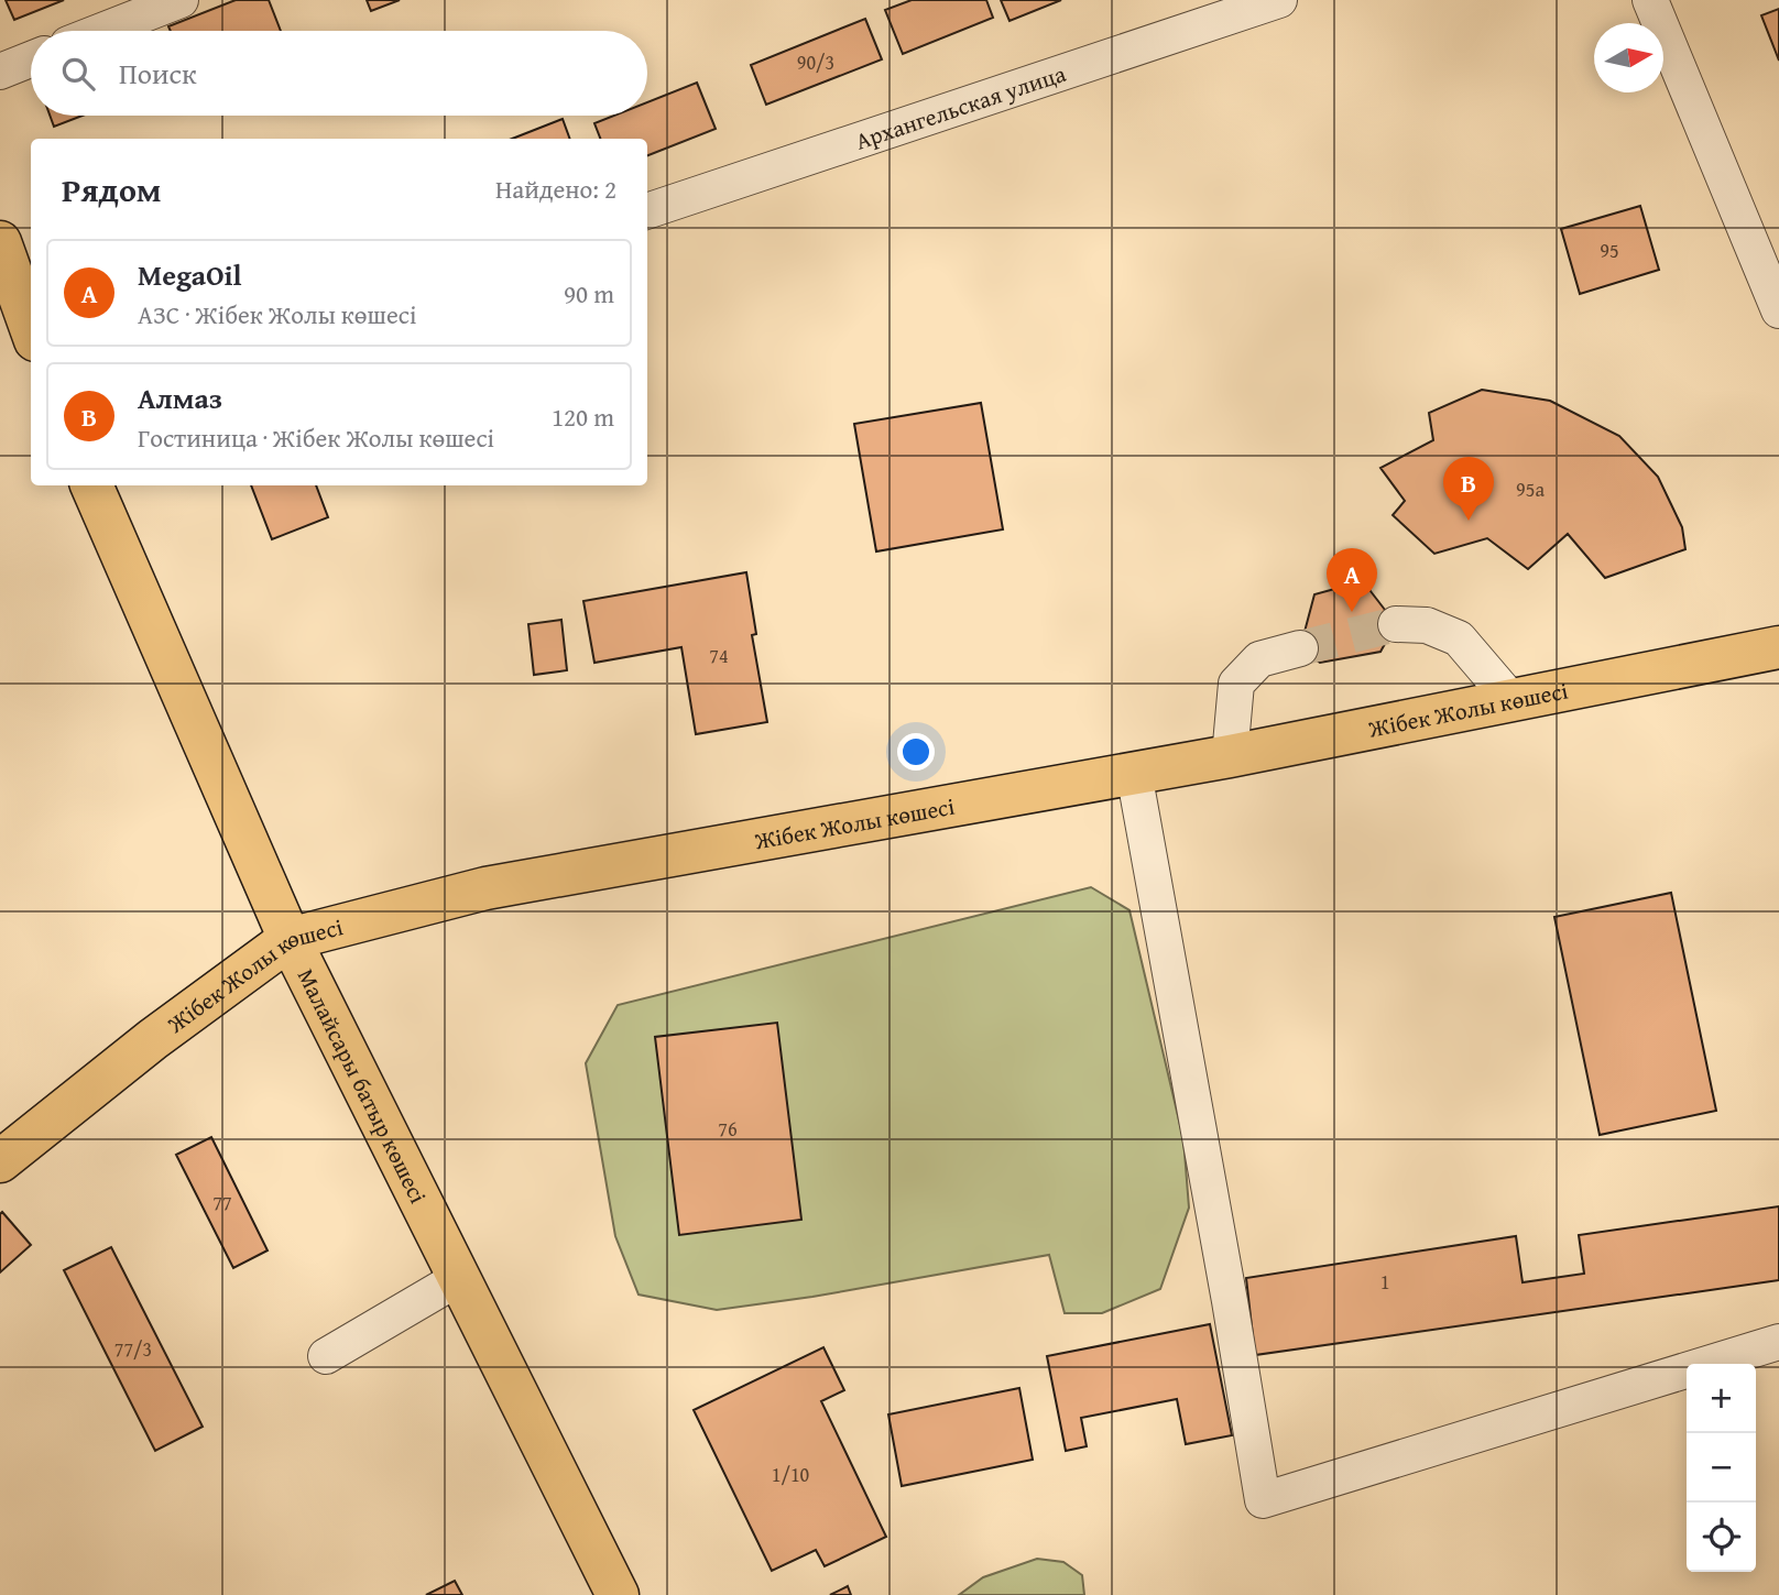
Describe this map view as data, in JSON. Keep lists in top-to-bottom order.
{
  "streets": {
    "main road": ["Жібек Жолы көшесі", "Малайсары батыр көшесі"],
    "street": ["Архангельская улица"]
  },
  "crossings": [
    ["Жібек Жолы көшесі", "Малайсары батыр көшесі"]
  ],
  "house_numbers": [
    "90/3",
    "95",
    "95а",
    "74",
    "76",
    "77",
    "1",
    "77/3",
    "1/10"
  ],
  "north": "right",
  "page": {
    "search": "Поиск",
    "heading": ["Рядом", "Найдено: 2"],
    "list": [
      {
        "mark": "A",
        "name": "MegaOil",
        "note": "АЗС · Жібек Жолы көшесі",
        "value": "90 m"
      },
      {
        "mark": "B",
        "name": "Алмаз",
        "note": "Гостиница · Жібек Жолы көшесі",
        "value": "120 m"
      }
    ],
    "pins": ["B", "A"],
    "map_buttons": ["+", "−"]
  }
}
